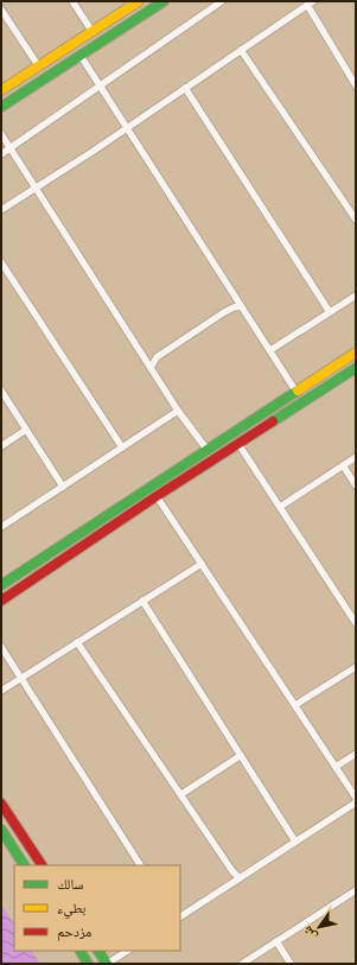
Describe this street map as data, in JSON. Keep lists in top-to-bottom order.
{
  "legend": ["سالك", "بطيء", "مزدحم"],
  "north": "bottom left"
}
